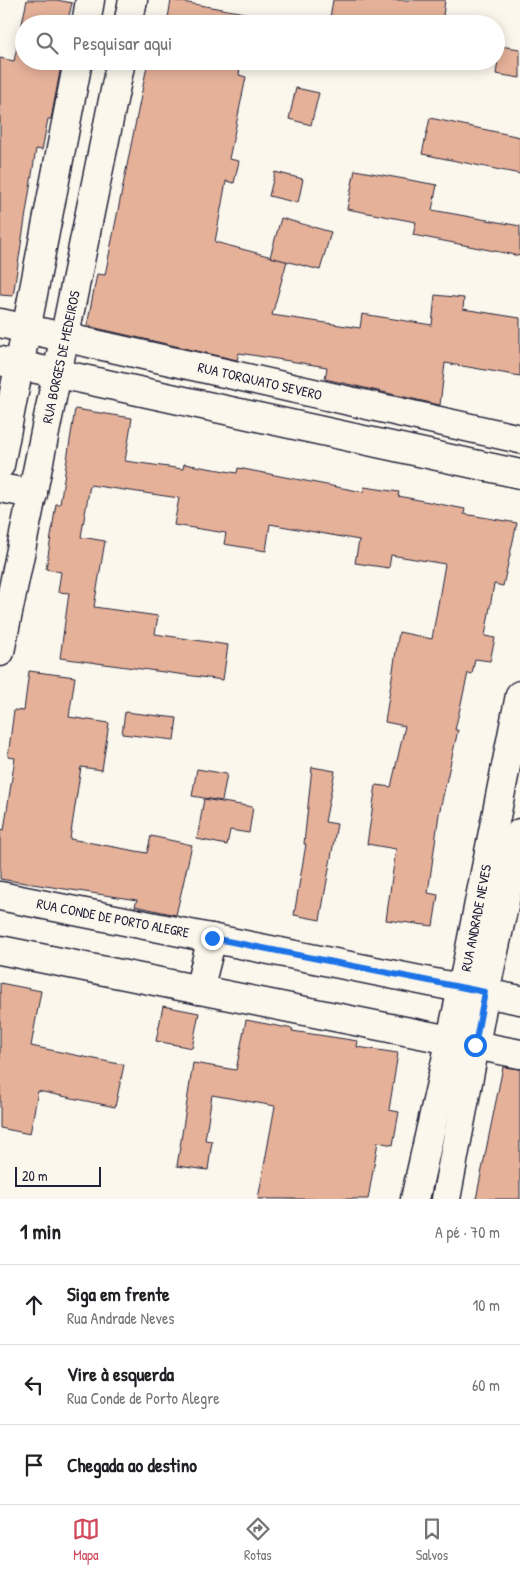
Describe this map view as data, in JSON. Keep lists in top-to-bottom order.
{
  "streets": {
    "street": [
      "RUA BORGES DE MEDEIROS",
      "RUA TORQUATO SEVERO",
      "RUA CONDE DE PORTO ALEGRE",
      "RUA ANDRADE NEVES"
    ]
  },
  "crossings": [
    ["RUA BORGES DE MEDEIROS", "RUA TORQUATO SEVERO"],
    ["RUA CONDE DE PORTO ALEGRE", "RUA ANDRADE NEVES"]
  ],
  "scale_bar": "20 m",
  "page": {
    "search": "Pesquisar aqui",
    "scale": "20 m",
    "heading": ["1 min", "A pé · 70 m"],
    "list": [
      ["Siga em frente", "Rua Andrade Neves", "10 m"],
      ["Vire à esquerda", "Rua Conde de Porto Alegre", "60 m"],
      "Chegada ao destino"
    ],
    "nav": ["Mapa", "Rotas", "Salvos"]
  }
}
